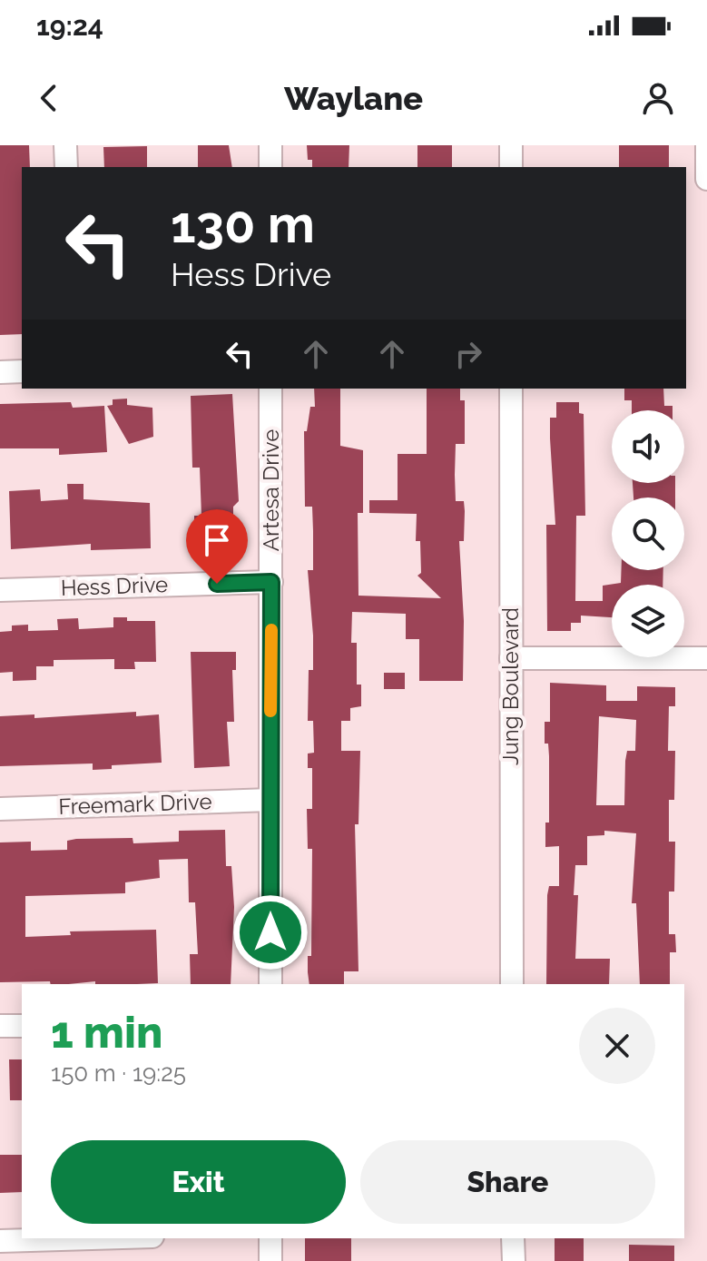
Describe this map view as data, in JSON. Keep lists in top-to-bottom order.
{
  "streets": {
    "street": [
      "Artesa Drive",
      "Hess Drive",
      "Jung Boulevard",
      "Freemark Drive"
    ]
  },
  "crossings": [
    ["Artesa Drive", "Hess Drive"],
    ["Artesa Drive", "Freemark Drive"]
  ],
  "page": {
    "status": "19:24",
    "header": "Waylane",
    "turn": ["130 m", "Hess Drive"],
    "heading": ["1 min", "150 m · 19:25"],
    "buttons": ["Exit", "Share"]
  }
}
